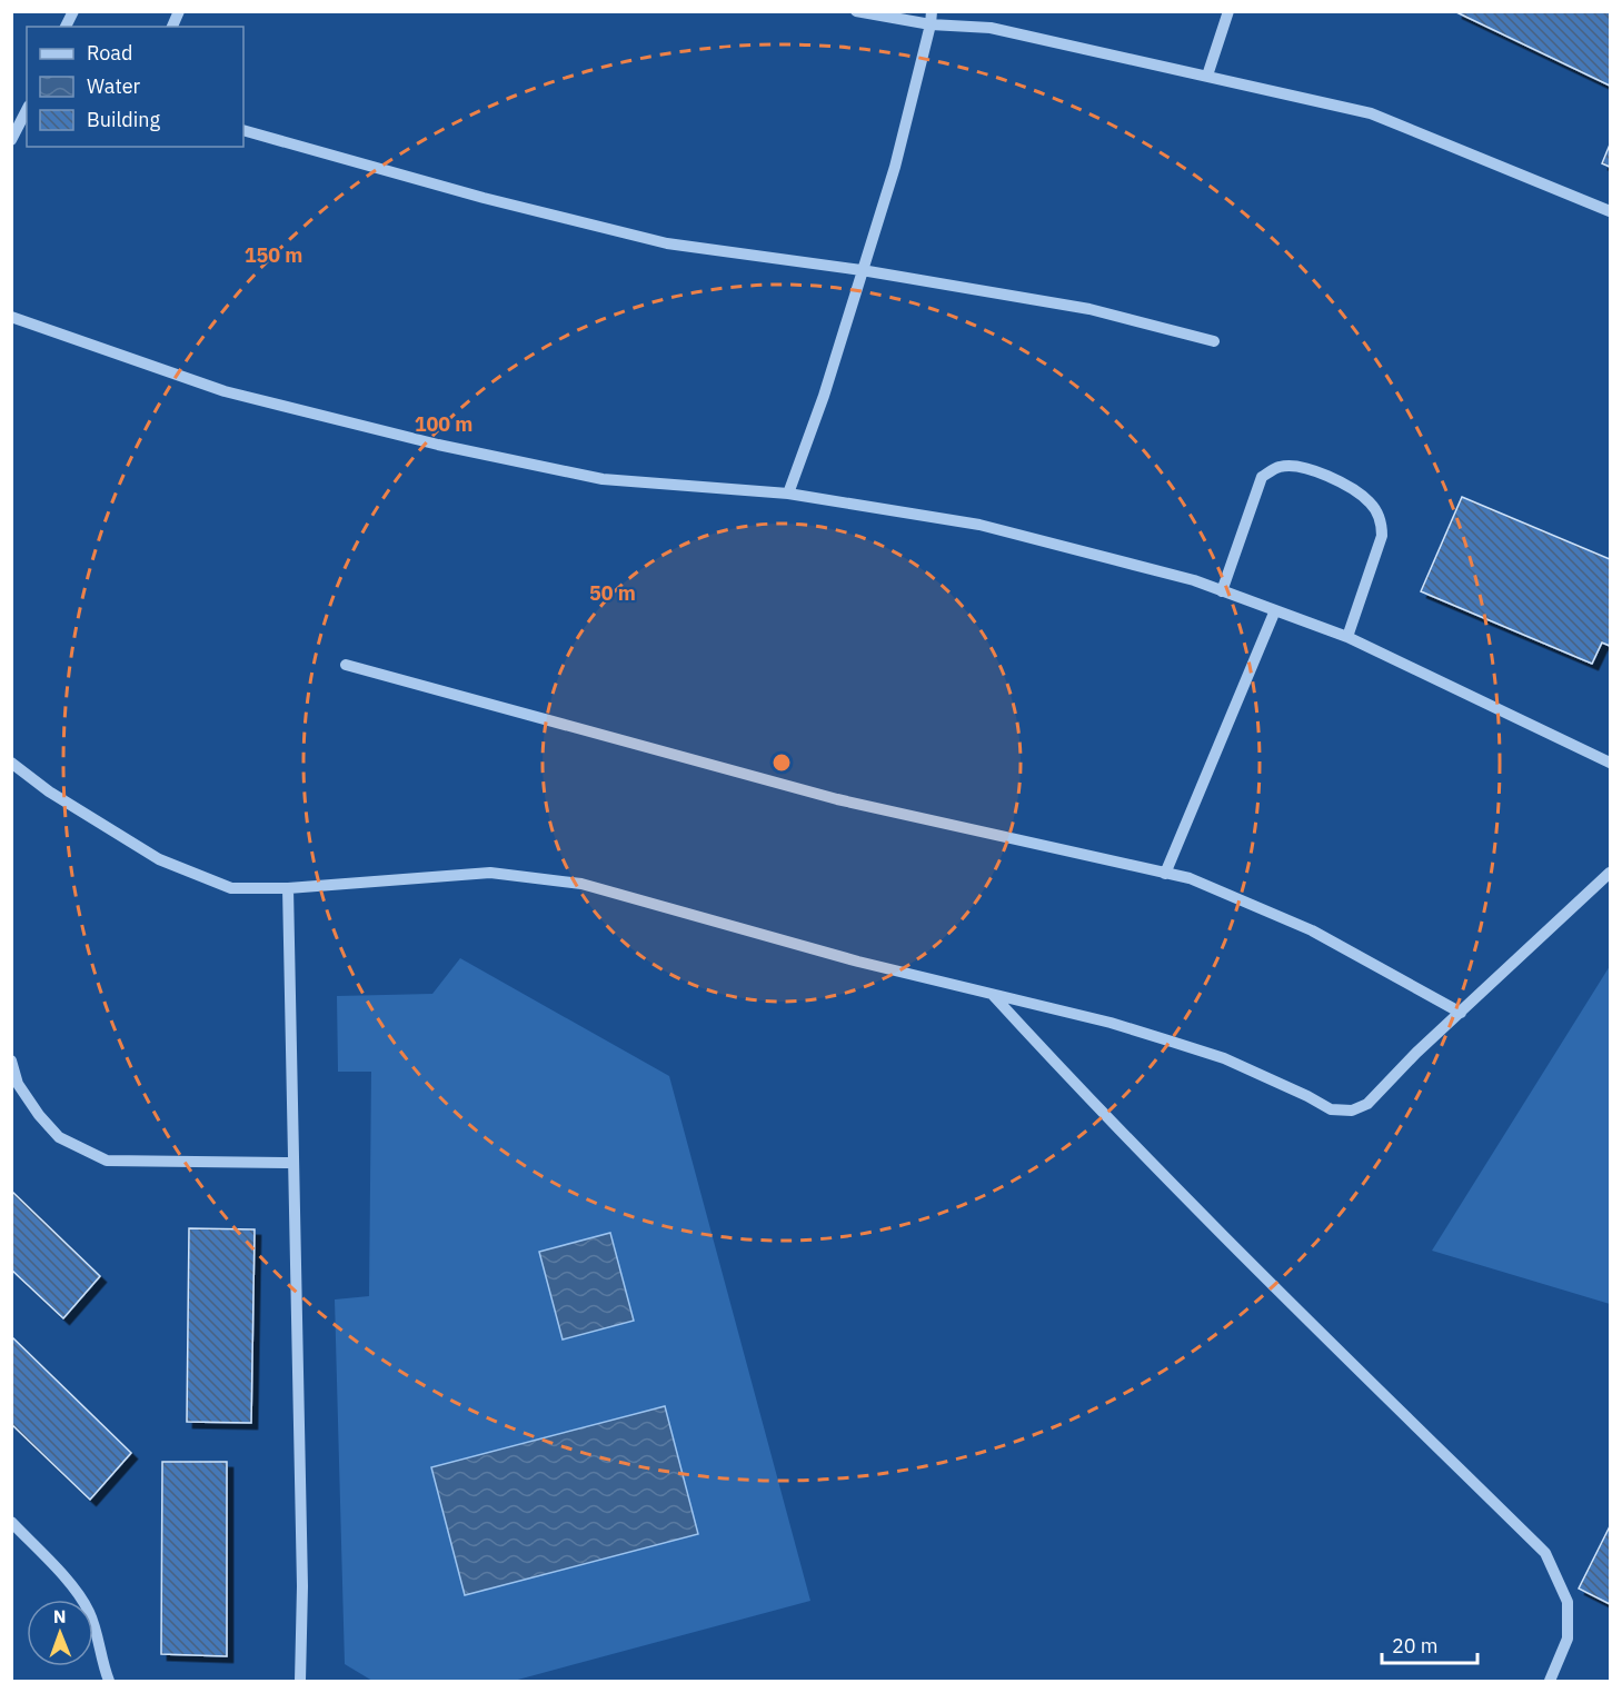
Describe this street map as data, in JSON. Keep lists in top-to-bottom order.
{
  "legend": ["Road", "Water", "Building"],
  "scale_bar": "20 m",
  "north": "top",
  "rings": ["150 m", "100 m", "50 m"]
}
